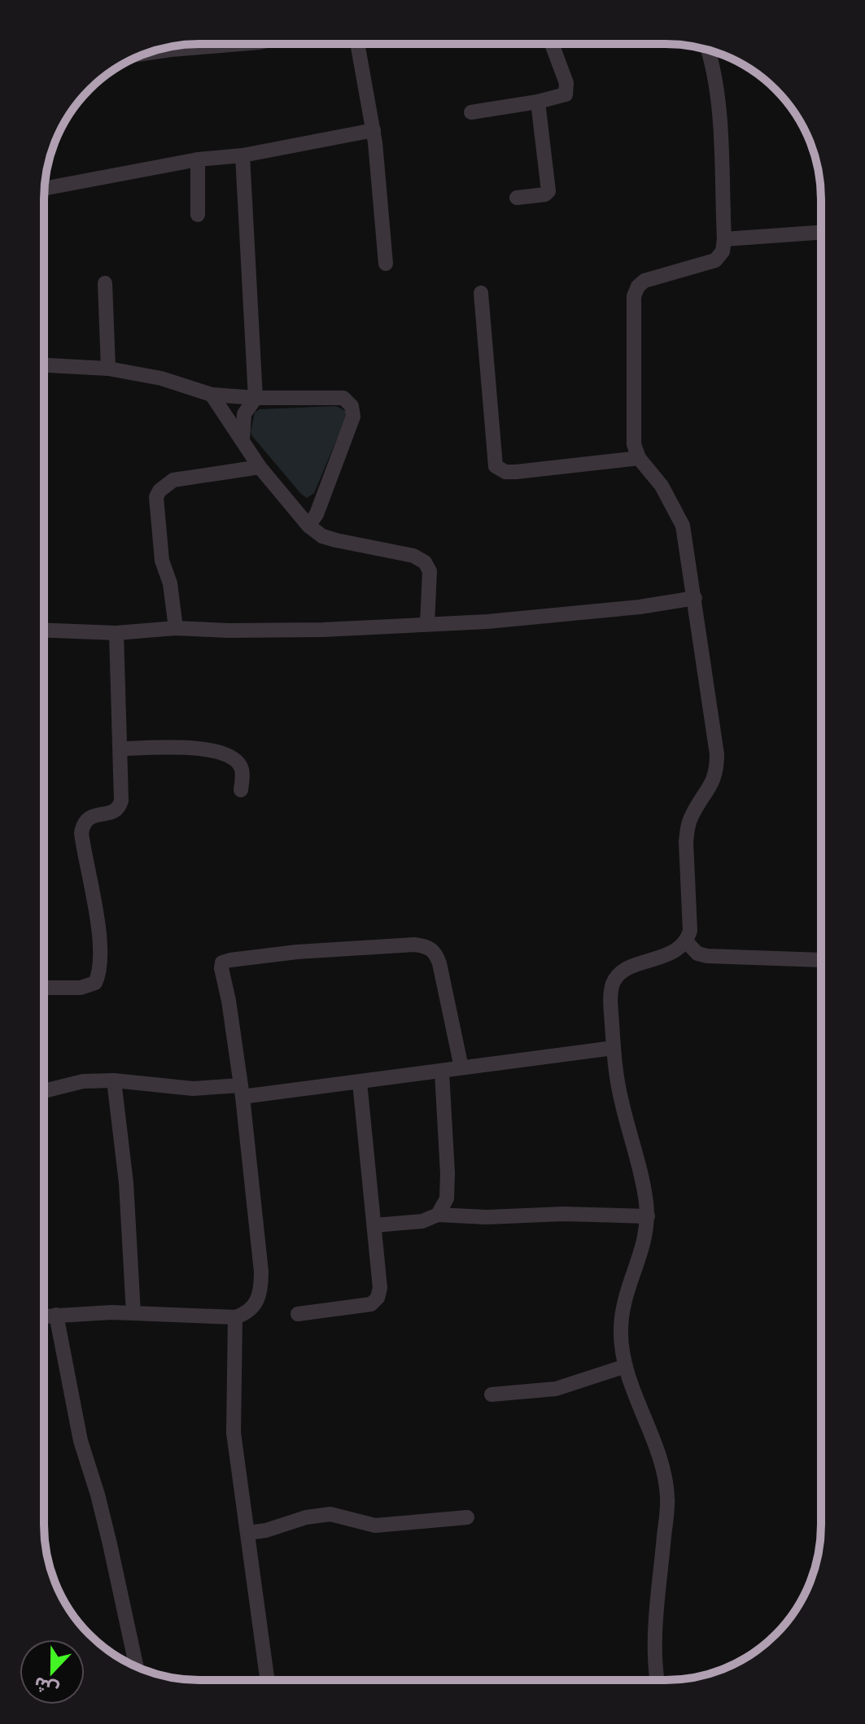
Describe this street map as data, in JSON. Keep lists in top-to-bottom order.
{
  "north": "bottom"
}
